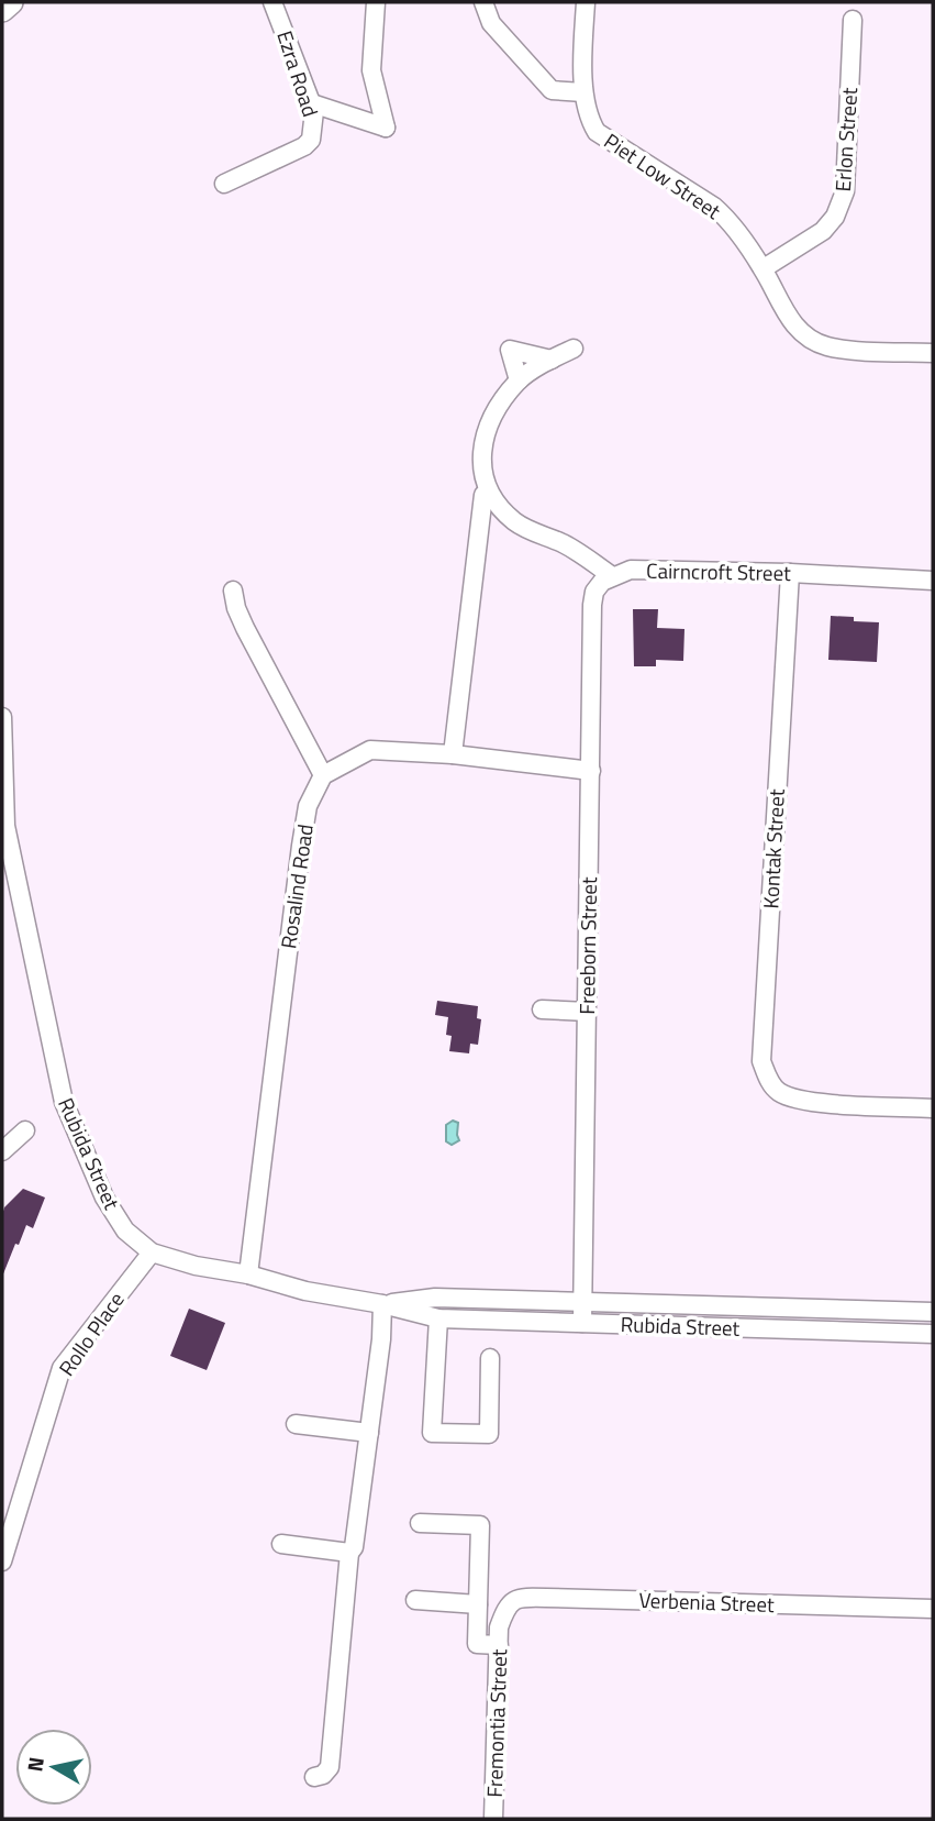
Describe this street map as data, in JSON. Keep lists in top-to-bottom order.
{
  "streets": {
    "street": [
      "Ezra Road",
      "Erlon Street",
      "Piet Low Street",
      "Cairncroft Street",
      "Kontak Street",
      "Rosalind Road",
      "Freeborn Street",
      "Rubida Street",
      "Rollo Place",
      "Verbenia Street",
      "Fremontia Street"
    ]
  },
  "crossings": [
    ["Erlon Street", "Piet Low Street"],
    ["Cairncroft Street", "Kontak Street"],
    ["Cairncroft Street", "Freeborn Street"],
    ["Rosalind Road", "Rubida Street"],
    ["Freeborn Street", "Rubida Street"],
    ["Rubida Street", "Rollo Place"],
    ["Verbenia Street", "Fremontia Street"]
  ],
  "north": "left"
}
